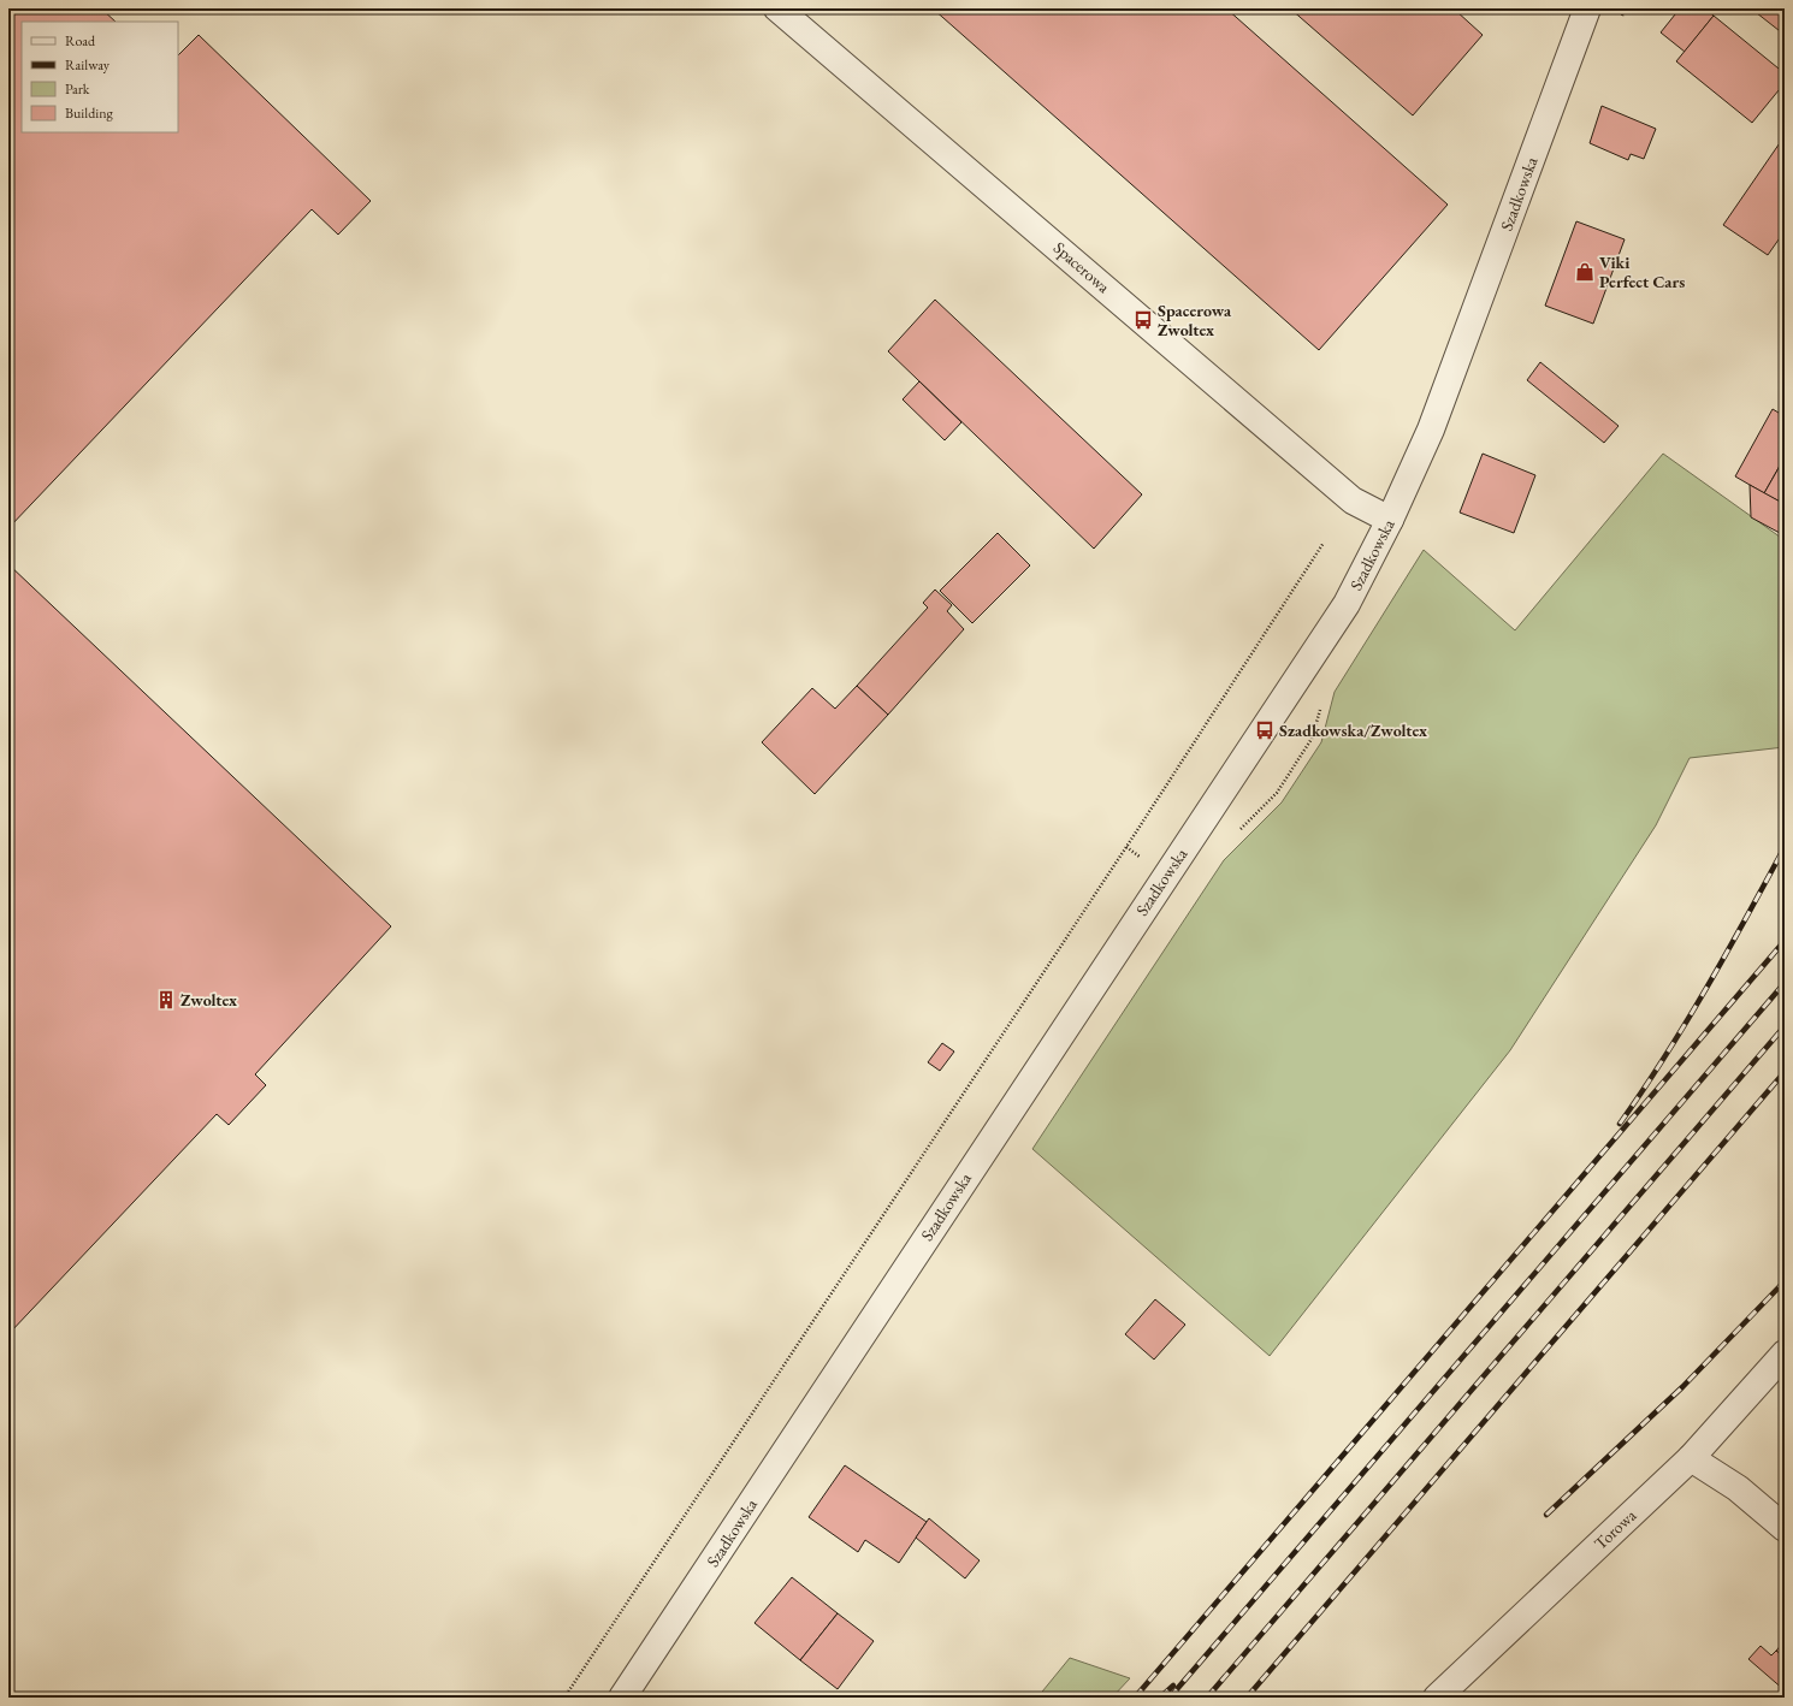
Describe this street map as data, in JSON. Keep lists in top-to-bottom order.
{
  "streets": {
    "street": ["Szadkowska", "Spacerowa", "Torowa"]
  },
  "crossings": [
    ["Szadkowska", "Spacerowa"]
  ],
  "places": {
    "shop": ["Viki Perfect Cars"],
    "bus stop": ["Spacerowa Zwoltex", "Szadkowska/Zwoltex"],
    "building": ["Zwoltex"]
  },
  "legend": [
    "Road",
    "Railway",
    "Park",
    "Building"
  ]
}
